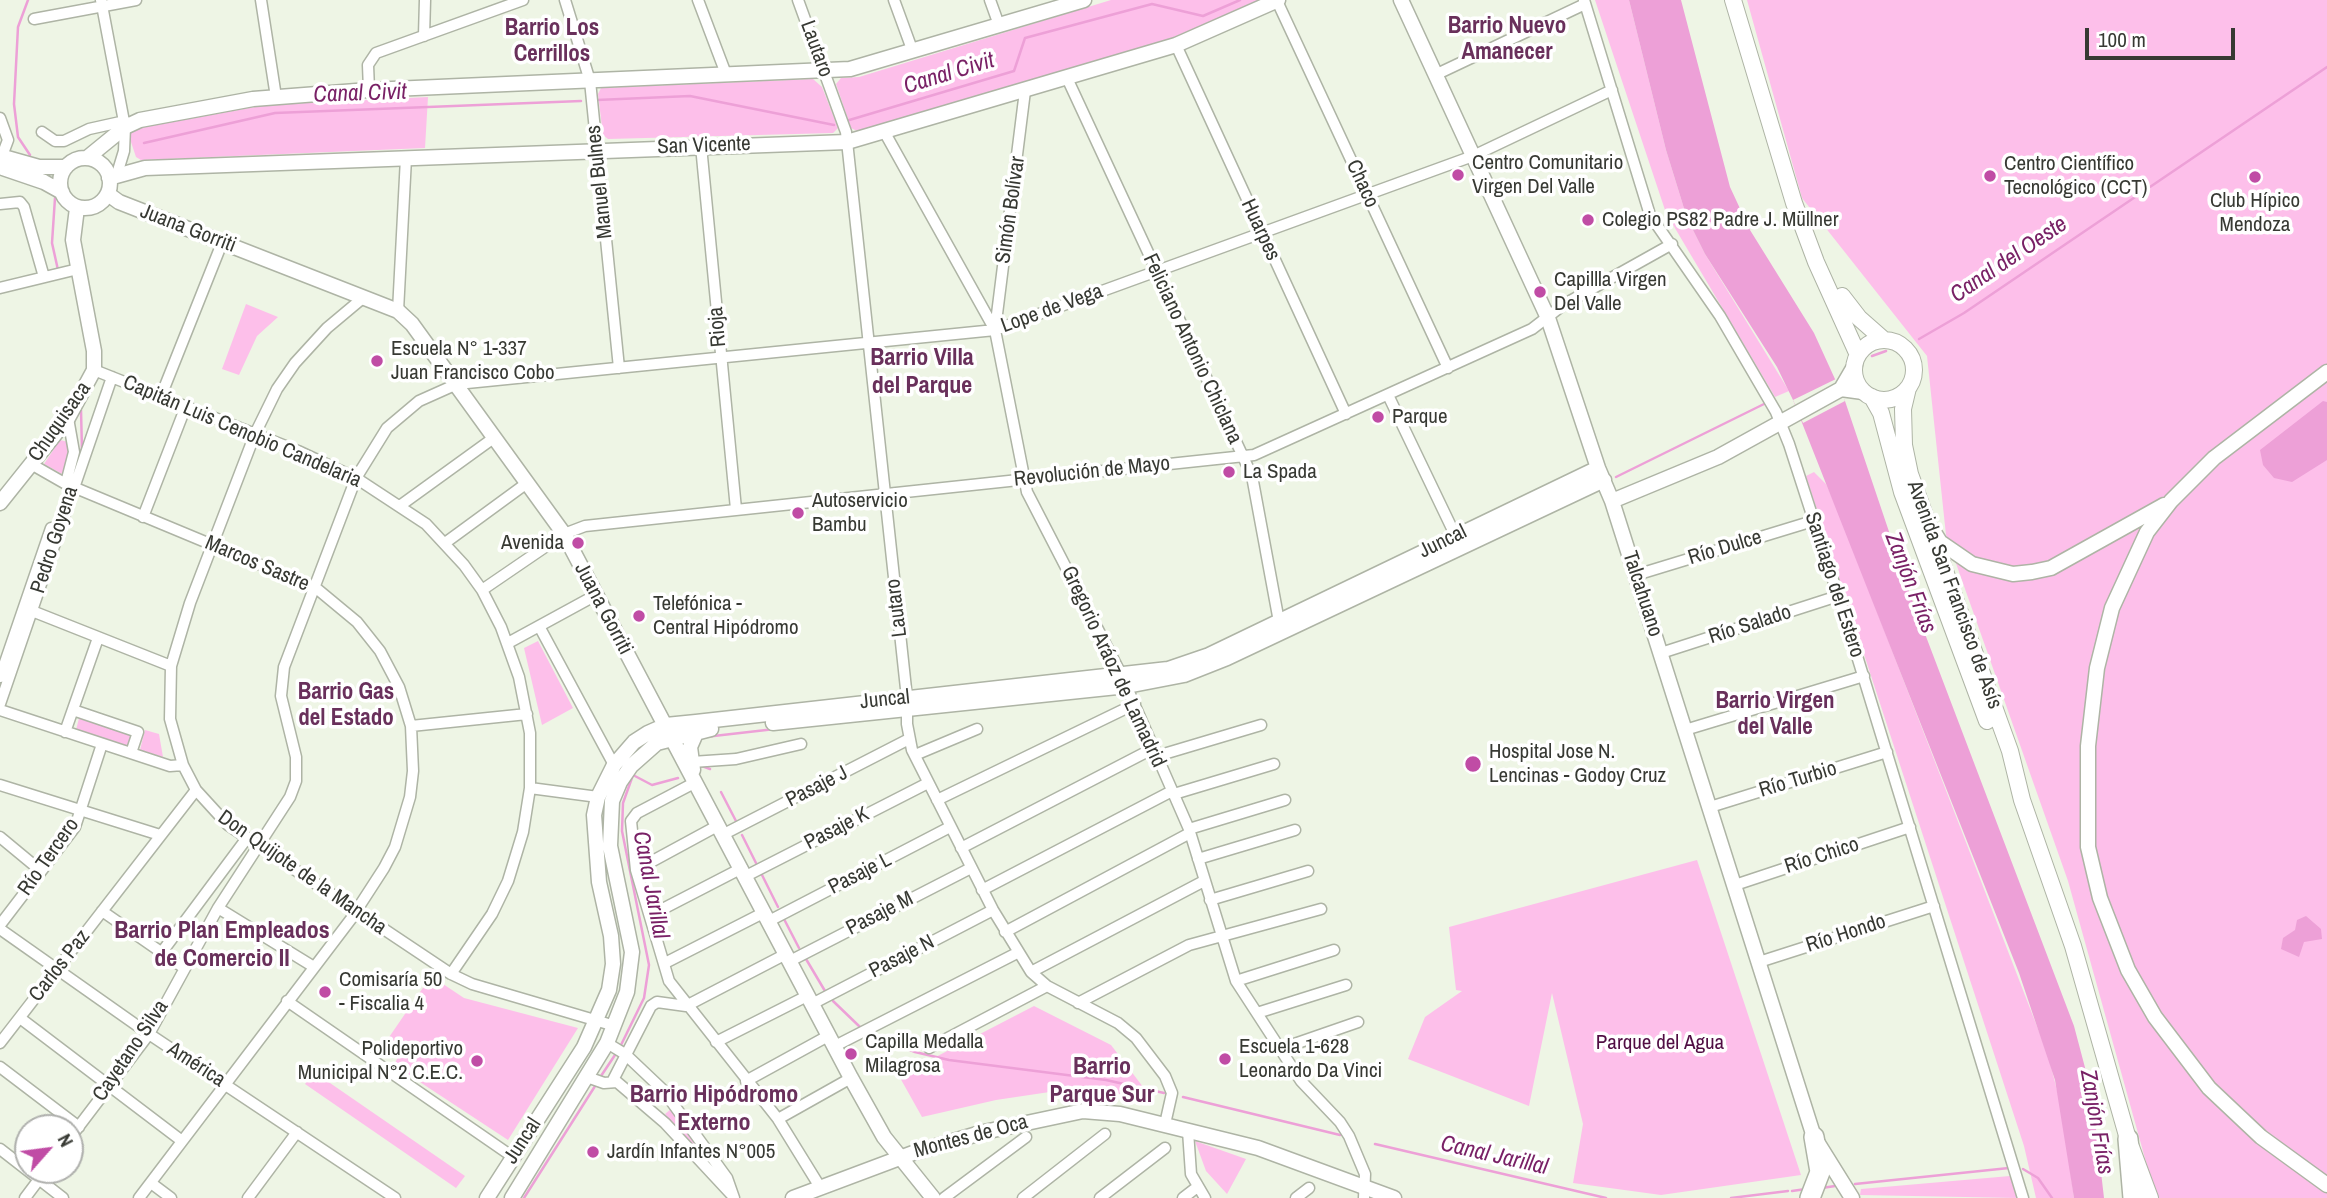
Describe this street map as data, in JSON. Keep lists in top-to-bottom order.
{
  "streets": {
    "main road": ["Avenida San Francisco de Asís"],
    "street": [
      "Lautaro",
      "San Vicente",
      "Manuel Bulnes",
      "Chaco",
      "Simón Bolívar",
      "Juana Gorriti",
      "Huarpes",
      "Lope de Vega",
      "Rioja",
      "Feliciano Antonio Chiclana",
      "Chuquisaca",
      "Capitán Luis Cenobio Candelaria",
      "Revolución de Mayo",
      "Pedro Goyena",
      "Juncal",
      "Río Dulce",
      "Marcos Sastre",
      "Santiago del Estero",
      "Talcahuano",
      "Río Salado",
      "Gregorio Aráoz de Lamadrid",
      "Río Turbio",
      "Pasaje J",
      "Pasaje K",
      "Río Chico",
      "Río Tercero",
      "Don Quijote de la Mancha",
      "Pasaje L",
      "Pasaje M",
      "Río Hondo",
      "Pasaje N",
      "Carlos Paz",
      "Cayetano Silva",
      "América",
      "Montes de Oca"
    ]
  },
  "crossings": [
    ["Lautaro", "San Vicente"],
    ["Lautaro", "Lope de Vega"],
    ["Lautaro", "Revolución de Mayo"],
    ["Lautaro", "Juncal"],
    ["Lautaro", "Pasaje J"],
    ["Lautaro", "Pasaje K"],
    ["Lautaro", "Pasaje L"],
    ["Lautaro", "Pasaje M"],
    ["Lautaro", "Pasaje N"],
    ["Lautaro", "Montes de Oca"],
    ["San Vicente", "Manuel Bulnes"],
    ["San Vicente", "Chaco"],
    ["San Vicente", "Simón Bolívar"],
    ["San Vicente", "Juana Gorriti"],
    ["San Vicente", "Huarpes"],
    ["San Vicente", "Rioja"],
    ["San Vicente", "Feliciano Antonio Chiclana"],
    ["San Vicente", "Chuquisaca"],
    ["San Vicente", "Gregorio Aráoz de Lamadrid"],
    ["Manuel Bulnes", "Lope de Vega"],
    ["Chaco", "Lope de Vega"],
    ["Chaco", "Revolución de Mayo"],
    ["Simón Bolívar", "Lope de Vega"],
    ["Simón Bolívar", "Gregorio Aráoz de Lamadrid"],
    ["Juana Gorriti", "Lope de Vega"],
    ["Juana Gorriti", "Chuquisaca"],
    ["Juana Gorriti", "Revolución de Mayo"],
    ["Juana Gorriti", "Juncal"],
    ["Juana Gorriti", "Pasaje J"],
    ["Juana Gorriti", "Pasaje K"],
    ["Juana Gorriti", "Don Quijote de la Mancha"],
    ["Juana Gorriti", "Pasaje L"],
    ["Juana Gorriti", "Pasaje M"],
    ["Juana Gorriti", "Pasaje N"],
    ["Juana Gorriti", "Cayetano Silva"],
    ["Juana Gorriti", "Montes de Oca"],
    ["Huarpes", "Lope de Vega"],
    ["Huarpes", "Revolución de Mayo"],
    ["Lope de Vega", "Rioja"],
    ["Lope de Vega", "Feliciano Antonio Chiclana"],
    ["Lope de Vega", "Santiago del Estero"],
    ["Lope de Vega", "Talcahuano"],
    ["Lope de Vega", "Gregorio Aráoz de Lamadrid"],
    ["Lope de Vega", "Cayetano Silva"],
    ["Rioja", "Revolución de Mayo"],
    ["Feliciano Antonio Chiclana", "Revolución de Mayo"],
    ["Feliciano Antonio Chiclana", "Juncal"],
    ["Chuquisaca", "Capitán Luis Cenobio Candelaria"],
    ["Chuquisaca", "Pedro Goyena"],
    ["Chuquisaca", "Marcos Sastre"],
    ["Capitán Luis Cenobio Candelaria", "Revolución de Mayo"],
    ["Capitán Luis Cenobio Candelaria", "Pedro Goyena"],
    ["Capitán Luis Cenobio Candelaria", "Don Quijote de la Mancha"],
    ["Capitán Luis Cenobio Candelaria", "Cayetano Silva"],
    ["Revolución de Mayo", "Santiago del Estero"],
    ["Revolución de Mayo", "Talcahuano"],
    ["Revolución de Mayo", "Gregorio Aráoz de Lamadrid"],
    ["Pedro Goyena", "Marcos Sastre"],
    ["Juncal", "Talcahuano"],
    ["Juncal", "Gregorio Aráoz de Lamadrid"],
    ["Juncal", "Don Quijote de la Mancha"],
    ["Río Dulce", "Santiago del Estero"],
    ["Río Dulce", "Talcahuano"],
    ["Marcos Sastre", "Don Quijote de la Mancha"],
    ["Marcos Sastre", "Cayetano Silva"],
    ["Marcos Sastre", "América"],
    ["Santiago del Estero", "Río Salado"],
    ["Santiago del Estero", "Río Turbio"],
    ["Santiago del Estero", "Río Chico"],
    ["Santiago del Estero", "Río Hondo"],
    ["Talcahuano", "Río Salado"],
    ["Talcahuano", "Río Turbio"],
    ["Talcahuano", "Río Chico"],
    ["Talcahuano", "Río Hondo"],
    ["Gregorio Aráoz de Lamadrid", "Montes de Oca"],
    ["Río Tercero", "América"],
    ["Don Quijote de la Mancha", "Carlos Paz"],
    ["Don Quijote de la Mancha", "Cayetano Silva"],
    ["Carlos Paz", "América"],
    ["Cayetano Silva", "América"]
  ],
  "districts": [
    "Barrio Nuevo Amanecer",
    "Barrio Los Cerrillos",
    "Barrio Villa del Parque",
    "Barrio Gas del Estado",
    "Barrio Virgen del Valle",
    "Barrio Plan Empleados de Comercio II",
    "Barrio Parque Sur",
    "Barrio Hipódromo Externo"
  ],
  "water": [
    "Canal Civit",
    "Canal del Oeste",
    "Zanjón Frías",
    "Canal Jarillal"
  ],
  "parks": ["Parque del Agua"],
  "places": [
    "Centro Comunitario Virgen Del Valle",
    "Centro Científico Tecnológico (CCT)",
    "Club Hípico Mendoza",
    "Colegio PS82 Padre J. Müllner",
    "Capillla Virgen Del Valle",
    "Escuela N° 1-337 Juan Francisco Cobo",
    "Parque",
    "La Spada",
    "Autoservicio Bambu",
    "Avenida",
    "Telefónica - Central Hipódromo",
    "Hospital Jose N. Lencinas - Godoy Cruz",
    "Comisaría 50 - Fiscalia 4",
    "Capilla Medalla Milagrosa",
    "Escuela 1-628 Leonardo Da Vinci",
    "Polideportivo Municipal N°2 C.E.C.",
    "Jardín Infantes N°005"
  ],
  "scale_bar": "100 m",
  "north": "top right"
}
